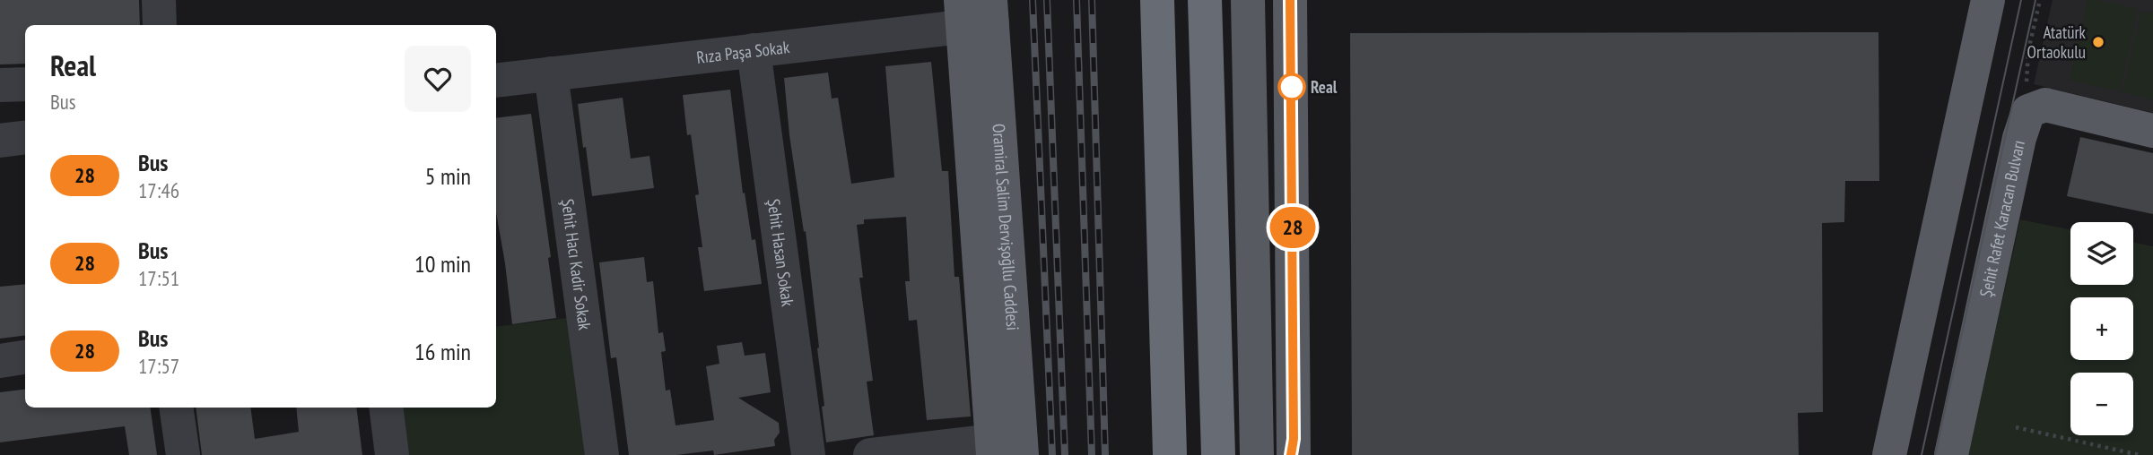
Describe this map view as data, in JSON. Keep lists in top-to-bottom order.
{
  "streets": {
    "main road": ["Şehit Rafet Karacan Bulvarı", "Oramiral Salim Dervişoğllu Caddesi"],
    "street": ["Rıza Paşa Sokak", "Şehit Hasan Sokak", "Şehit Hacı Kadir Sokak"]
  },
  "crossings": [
    ["Rıza Paşa Sokak", "Oramiral Salim Dervişoğllu Caddesi"],
    ["Rıza Paşa Sokak", "Şehit Hasan Sokak"],
    ["Rıza Paşa Sokak", "Şehit Hacı Kadir Sokak"]
  ],
  "places": ["Atatürk Ortaokulu", "Real"],
  "lines": ["bus line 28"],
  "page": {
    "on_map": "28",
    "heading": ["Real", "Bus"],
    "list": [
      {
        "mark": "28",
        "name": "Bus",
        "note": "17:46",
        "value": "5 min"
      },
      {
        "mark": "28",
        "name": "Bus",
        "note": "17:51",
        "value": "10 min"
      },
      {
        "mark": "28",
        "name": "Bus",
        "note": "17:57",
        "value": "16 min"
      }
    ],
    "map_buttons": ["+", "−"]
  }
}
